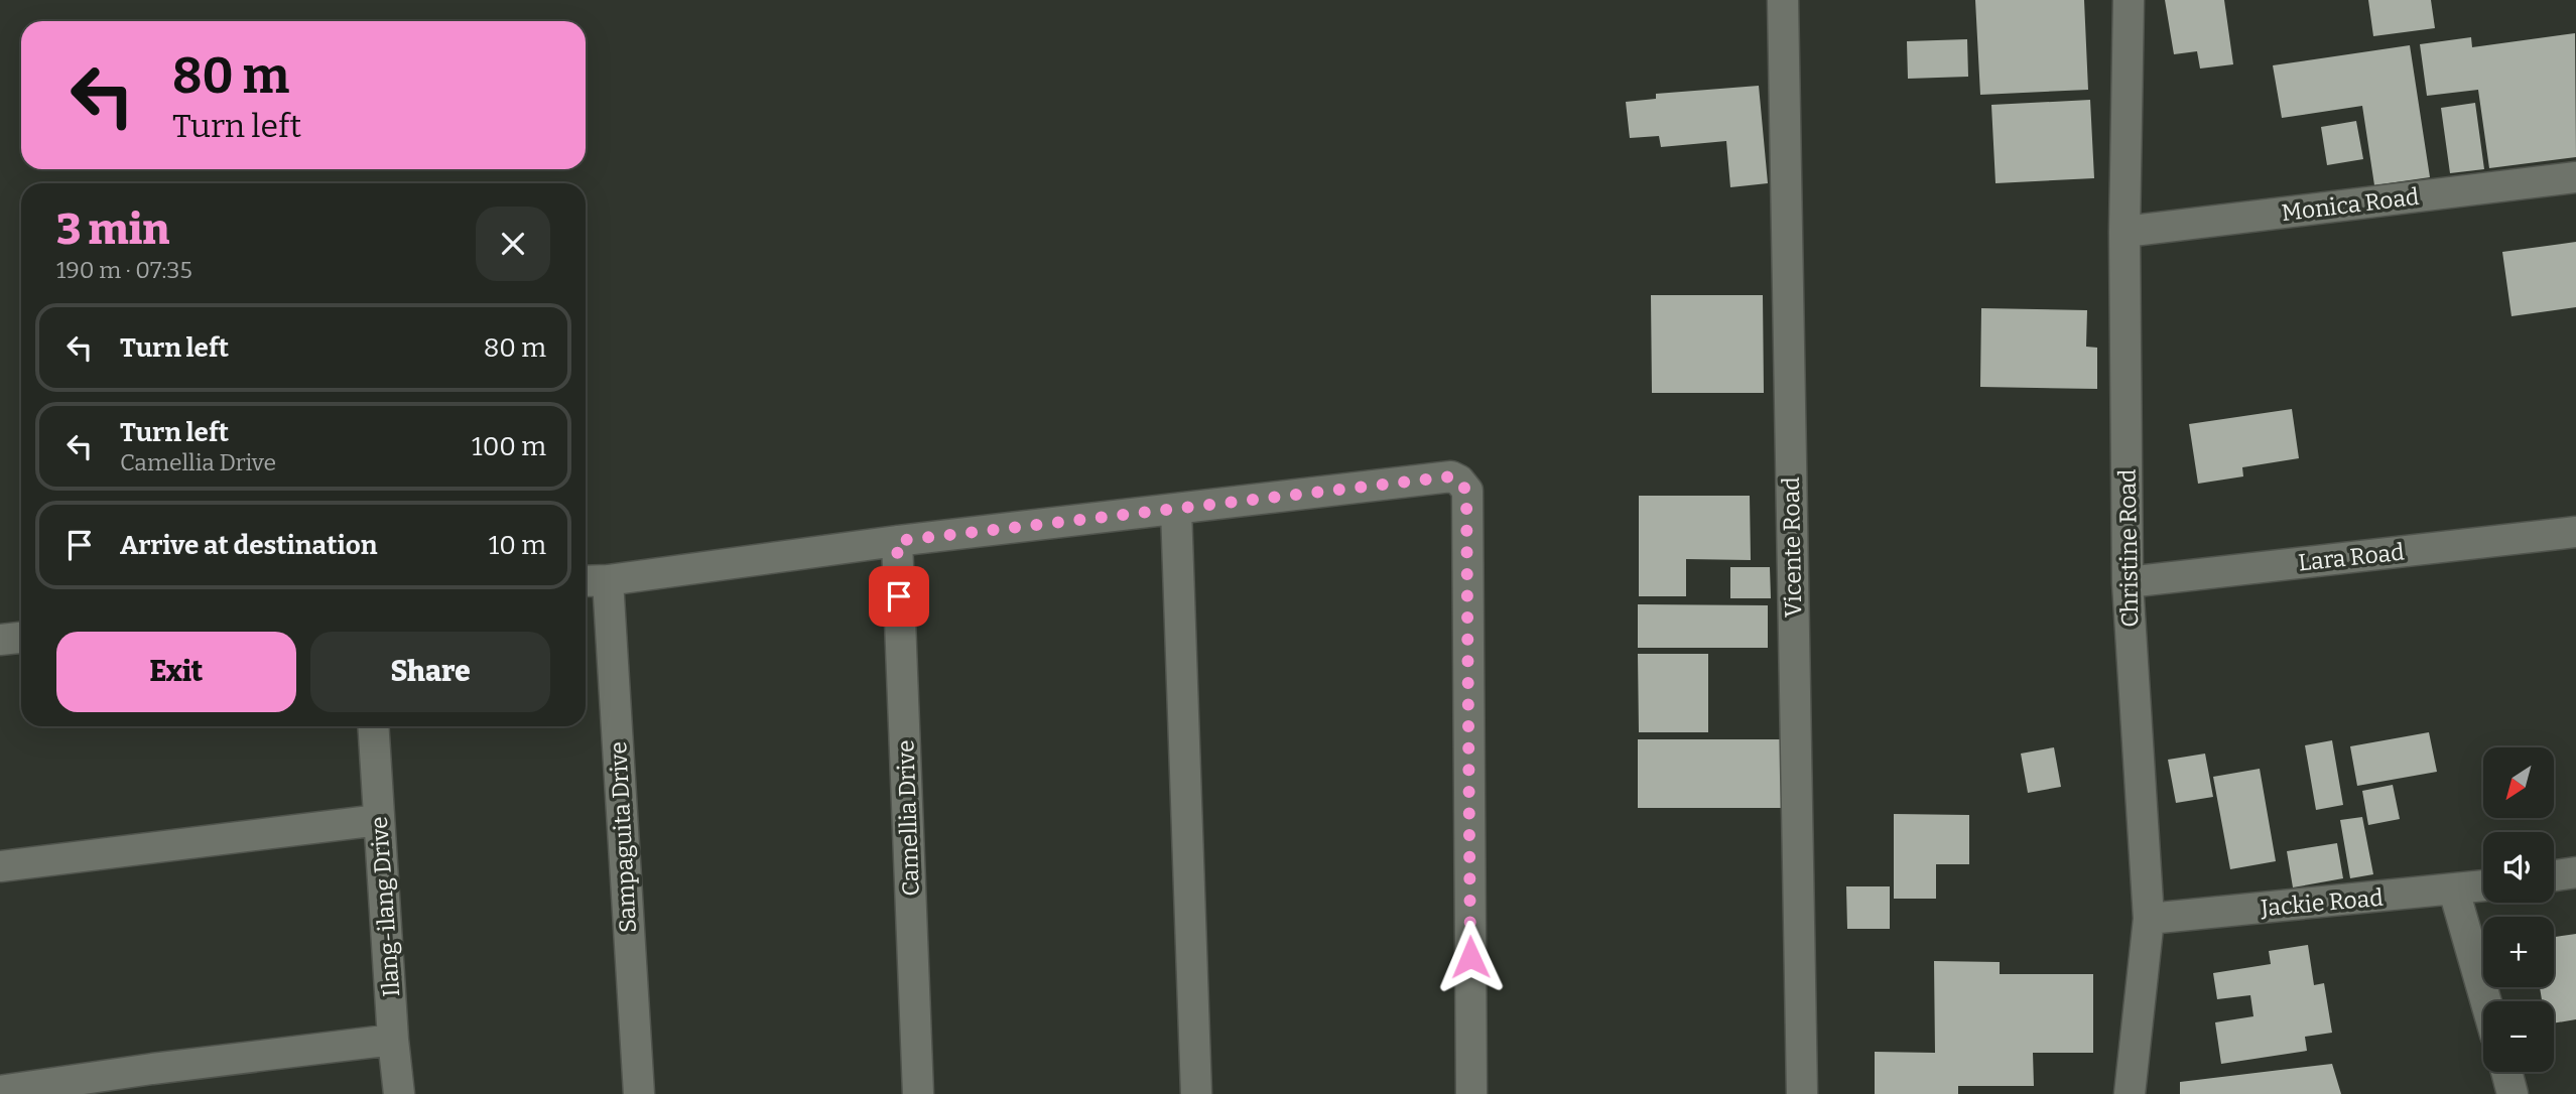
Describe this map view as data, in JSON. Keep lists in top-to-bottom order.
{
  "streets": {
    "street": [
      "Monica Road",
      "Vicente Road",
      "Christine Road",
      "Lara Road",
      "Camellia Drive",
      "Sampaguita Drive",
      "Jackie Road",
      "Ilang-ilang Drive"
    ]
  },
  "crossings": [
    ["Monica Road", "Christine Road"],
    ["Christine Road", "Lara Road"],
    ["Christine Road", "Jackie Road"]
  ],
  "north": "bottom left",
  "page": {
    "turn": ["80 m", "Turn left"],
    "heading": ["3 min", "190 m · 07:35"],
    "list": [
      {
        "name": "Turn left",
        "value": "80 m"
      },
      {
        "name": "Turn left",
        "note": "Camellia Drive",
        "value": "100 m"
      },
      {
        "name": "Arrive at destination",
        "value": "10 m"
      }
    ],
    "buttons": ["Exit", "Share"],
    "map_buttons": ["+", "−"]
  }
}
